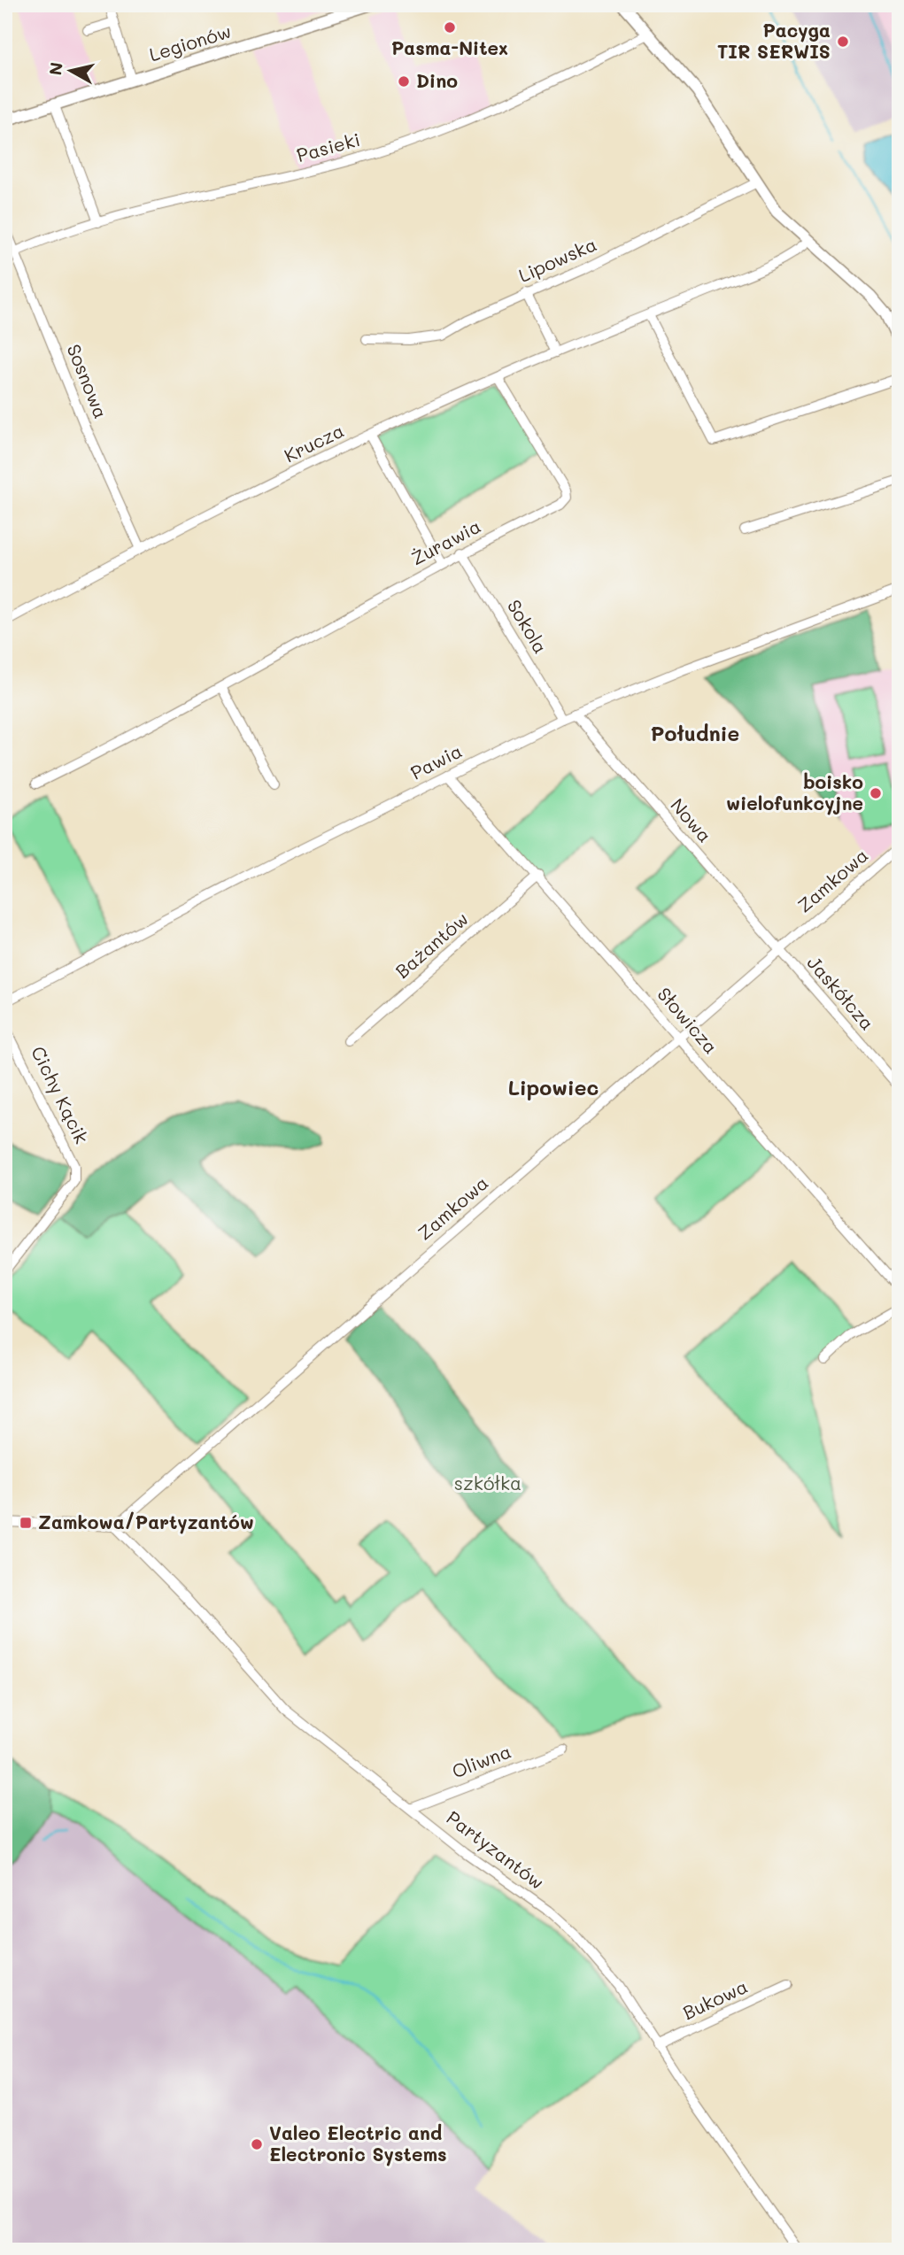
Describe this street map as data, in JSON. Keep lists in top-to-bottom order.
{
  "streets": {
    "street": [
      "Legionów",
      "Pasieki",
      "Lipowska",
      "Sosnowa",
      "Krucza",
      "Żurawia",
      "Sokola",
      "Pawia",
      "Nowa",
      "Zamkowa",
      "Bażantów",
      "Jaskółcza",
      "Słowicza",
      "Cichy Kącik",
      "Oliwna",
      "Partyzantów",
      "Bukowa"
    ]
  },
  "crossings": [
    ["Pasieki", "Sosnowa"],
    ["Sosnowa", "Krucza"],
    ["Krucza", "Żurawia"],
    ["Żurawia", "Sokola"],
    ["Sokola", "Pawia"],
    ["Pawia", "Nowa"],
    ["Pawia", "Słowicza"],
    ["Nowa", "Zamkowa"],
    ["Nowa", "Jaskółcza"],
    ["Zamkowa", "Jaskółcza"],
    ["Zamkowa", "Słowicza"],
    ["Zamkowa", "Partyzantów"],
    ["Bażantów", "Słowicza"],
    ["Oliwna", "Partyzantów"],
    ["Partyzantów", "Bukowa"]
  ],
  "districts": ["Południe", "Lipowiec"],
  "parks": ["szkółka"],
  "places": {
    "other": [
      "Pasma-Nitex",
      "Pacyga TIR SERWIS",
      "Dino",
      "boisko wielofunkcyjne",
      "Valeo Electric and Electronic Systems"
    ],
    "transit": ["Zamkowa/Partyzantów"]
  },
  "north": "left"
}
